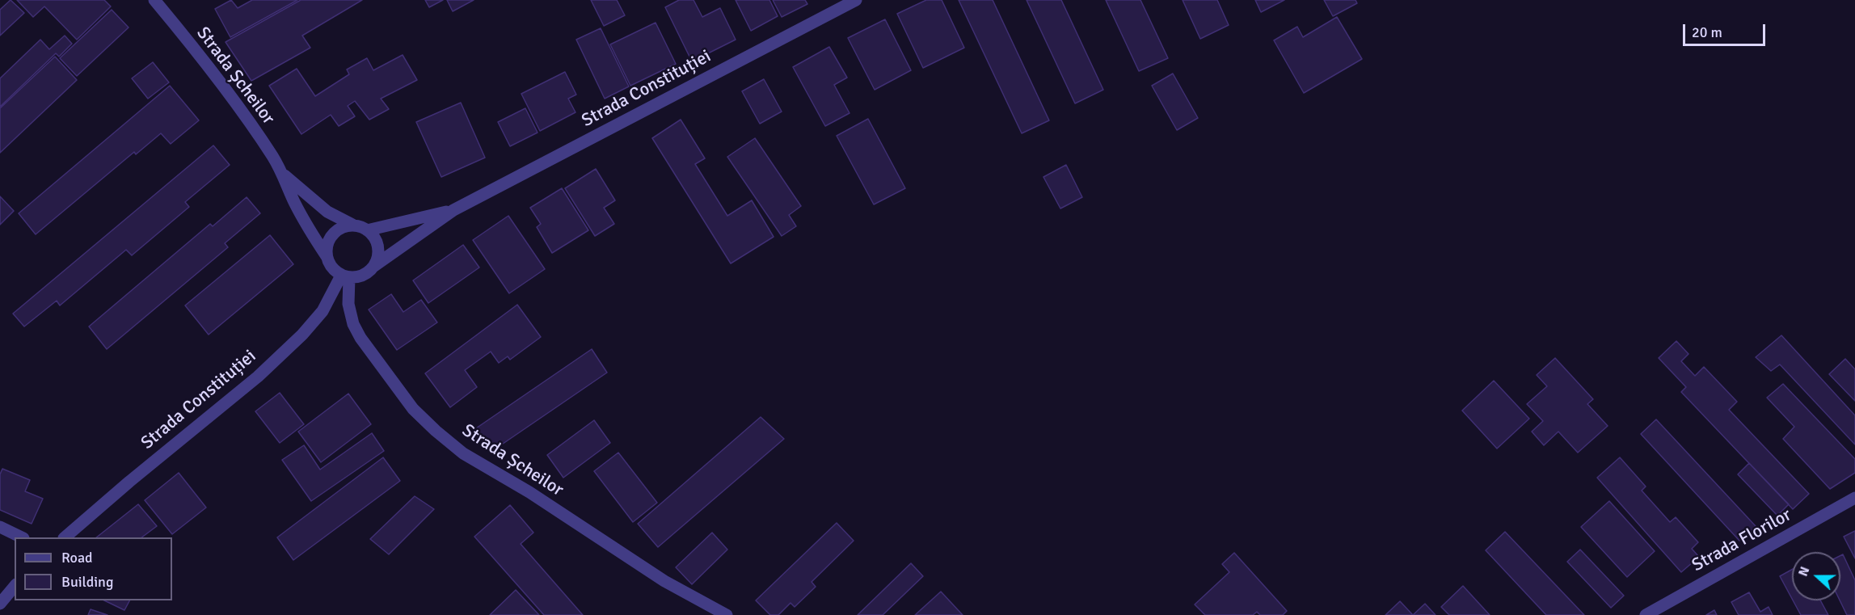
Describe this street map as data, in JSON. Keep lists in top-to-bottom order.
{
  "streets": {
    "street": ["Strada Șcheilor", "Strada Constituției", "Strada Florilor"]
  },
  "crossings": [
    ["Strada Șcheilor", "Strada Constituției"]
  ],
  "legend": ["Road", "Building"],
  "scale_bar": "20 m",
  "north": "left"
}
